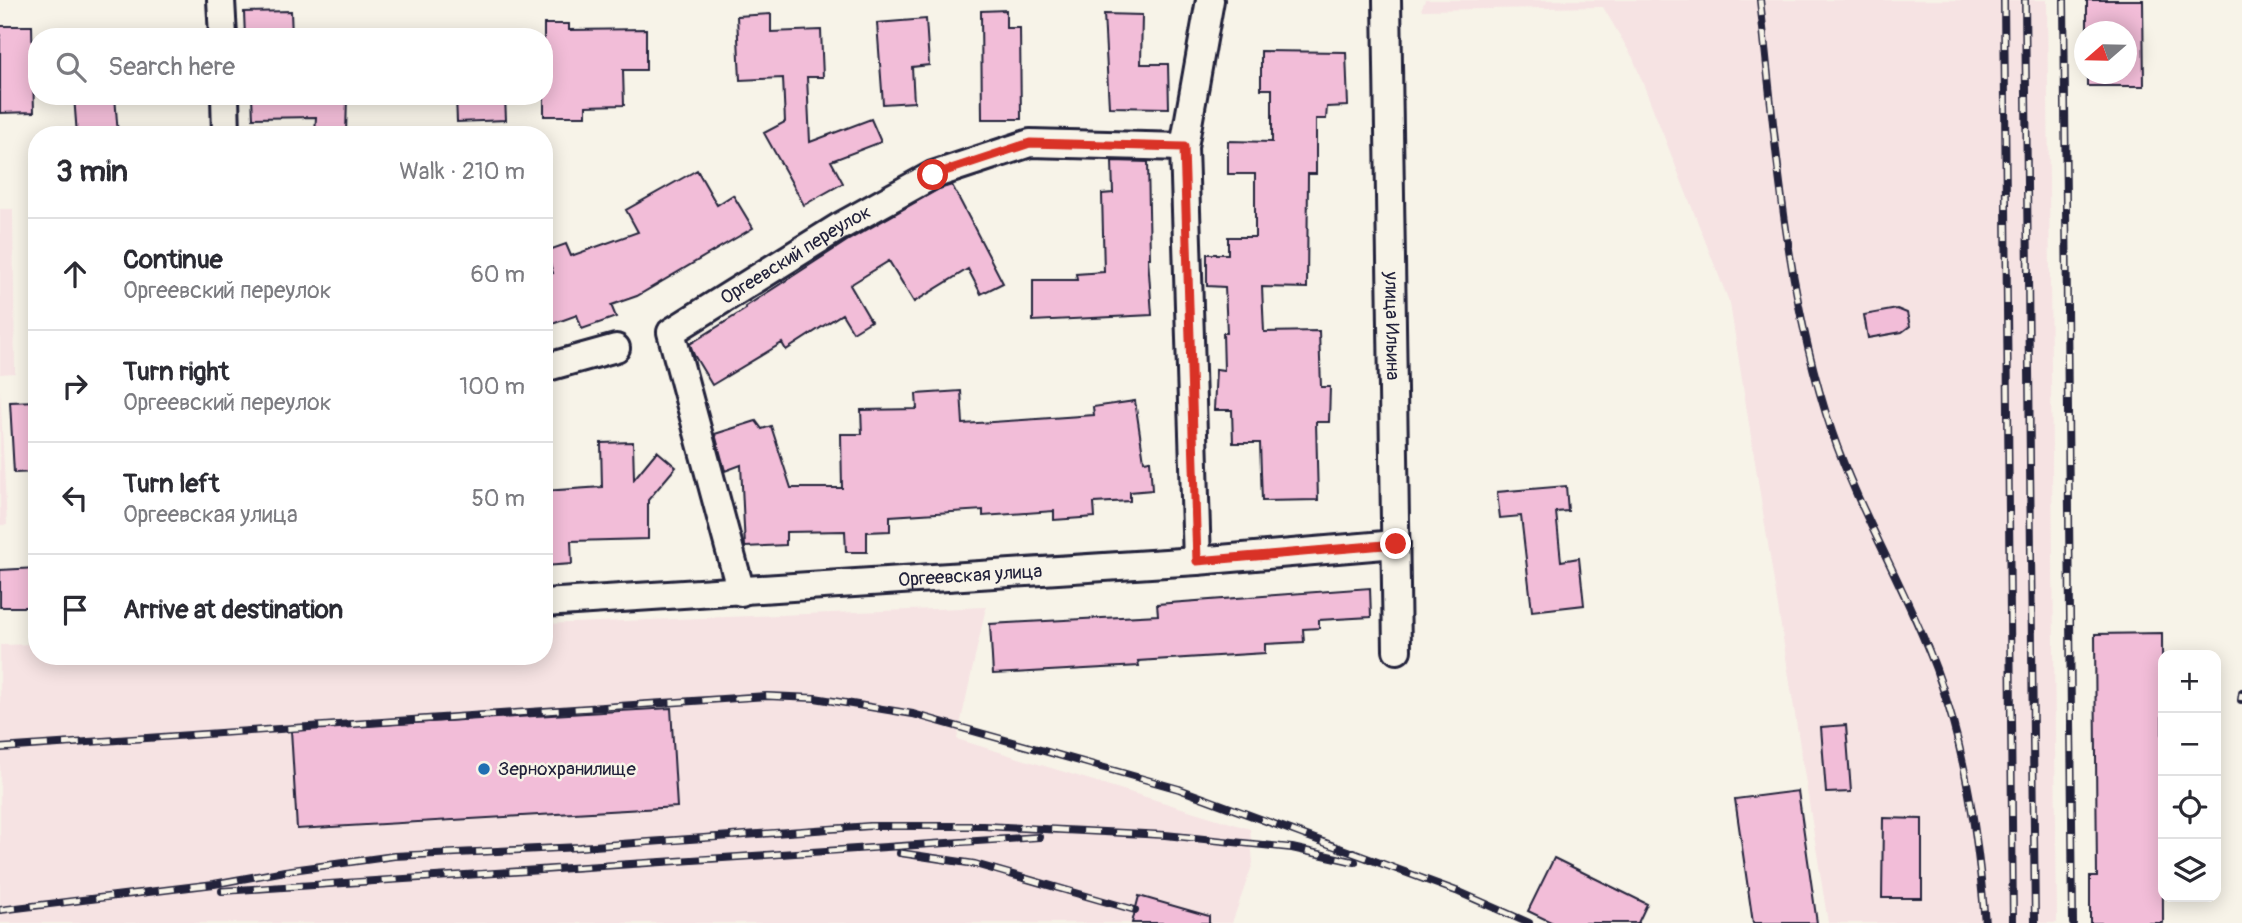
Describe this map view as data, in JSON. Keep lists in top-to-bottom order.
{
  "streets": {
    "street": ["Оргеевский переулок", "улица Ильина", "Оргеевская улица"]
  },
  "crossings": [
    ["Оргеевский переулок", "Оргеевская улица"],
    ["улица Ильина", "Оргеевская улица"]
  ],
  "places": ["Зернохранилище"],
  "north": "left",
  "page": {
    "search": "Search here",
    "heading": ["3 min", "Walk · 210 m"],
    "list": [
      ["Continue", "Оргеевский переулок", "60 m"],
      ["Turn right", "Оргеевский переулок", "100 m"],
      ["Turn left", "Оргеевская улица", "50 m"],
      "Arrive at destination"
    ],
    "map_buttons": ["+", "−"]
  }
}
